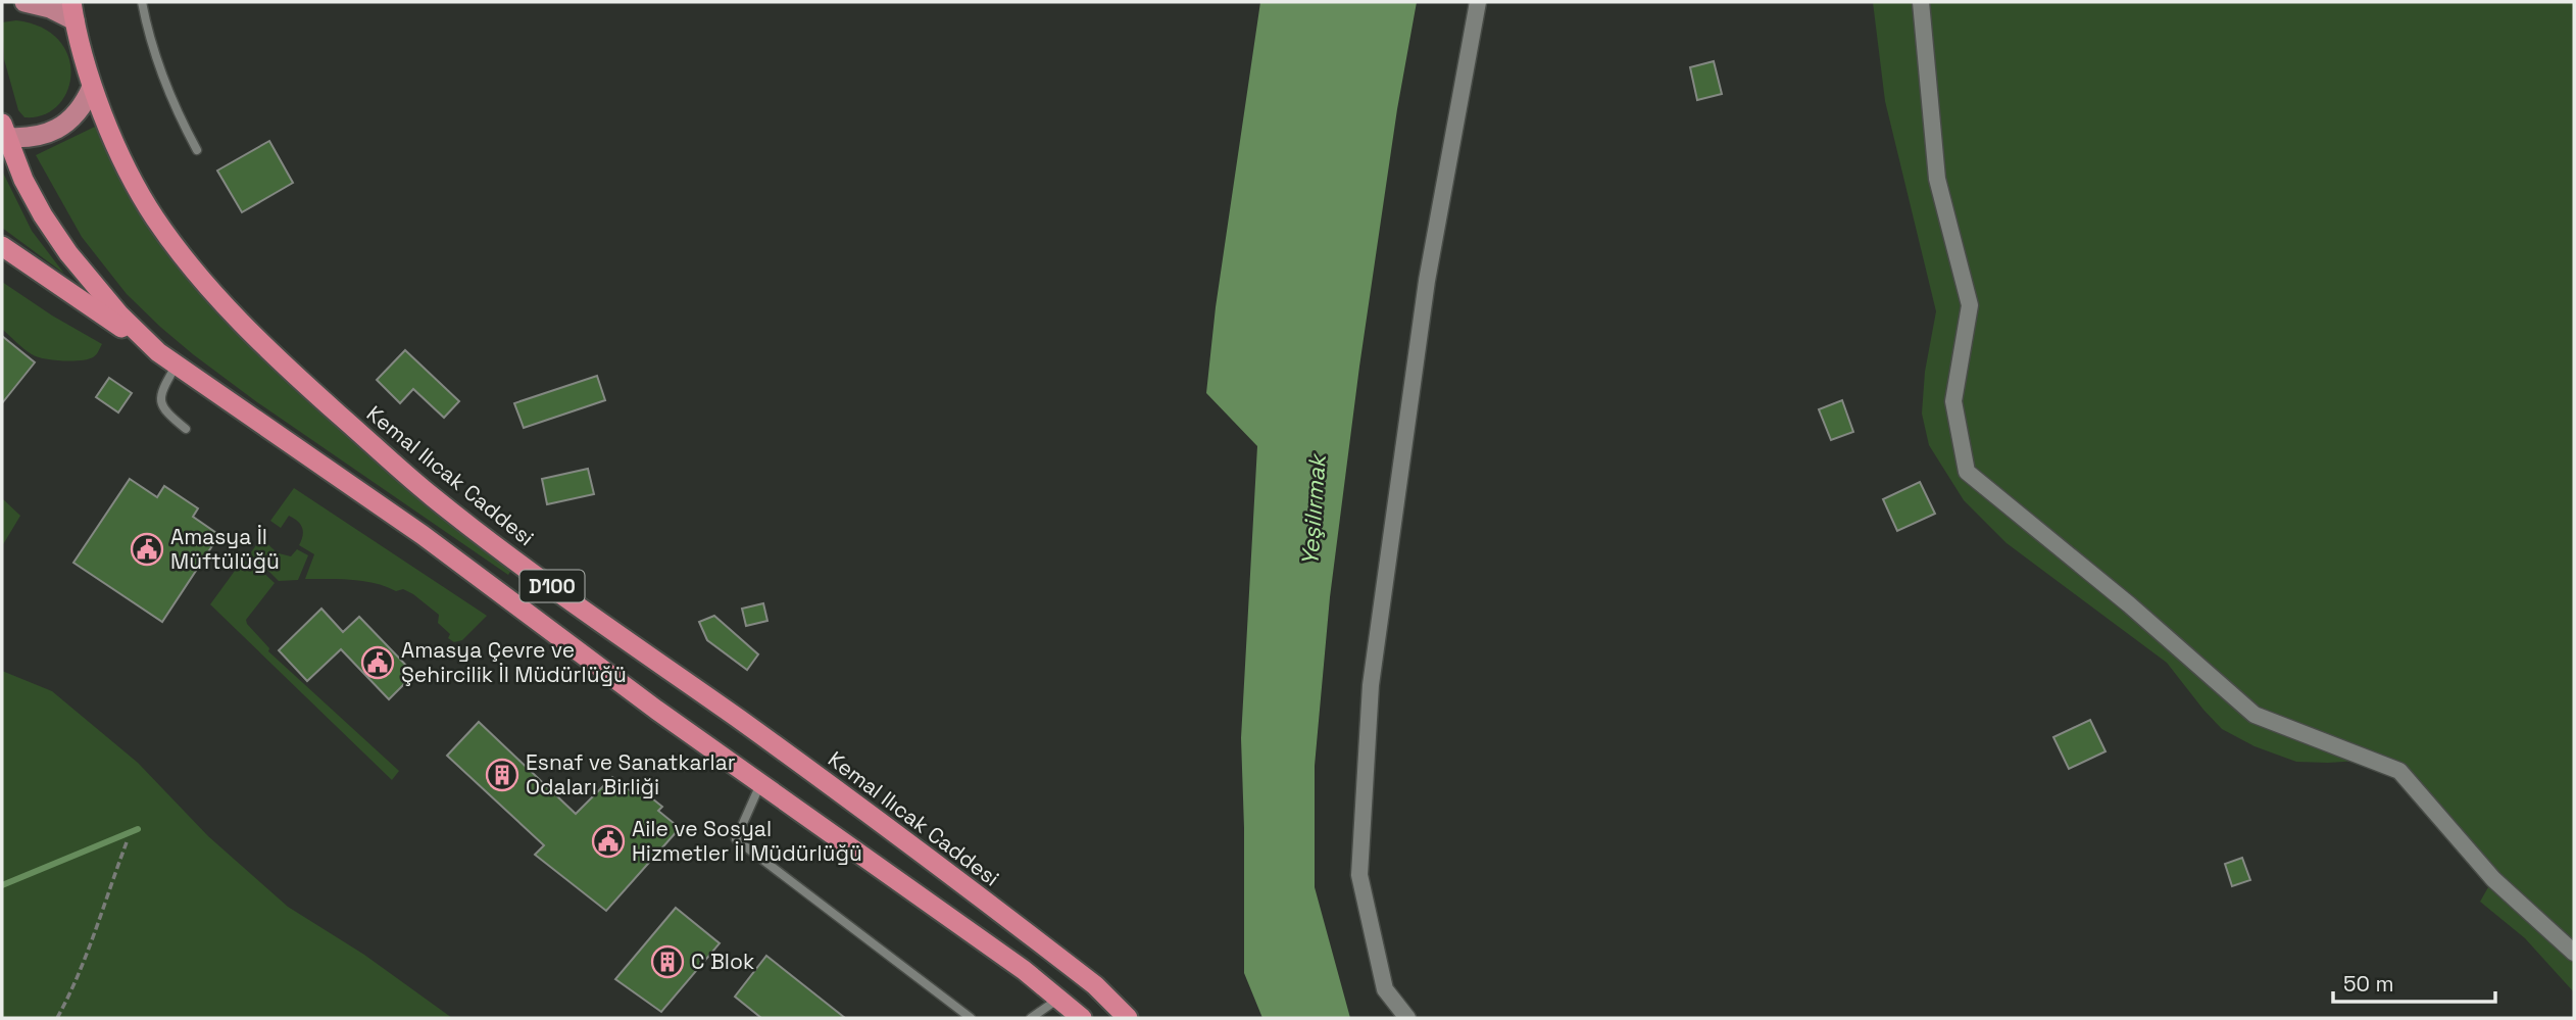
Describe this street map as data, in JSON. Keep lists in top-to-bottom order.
{
  "streets": {
    "highway": ["Kemal Ilıcak Caddesi", "D100"]
  },
  "water": ["Yeşilırmak"],
  "places": {
    "public building": ["Amasya İl Müftülüğü", "Amasya Çevre ve Şehircilik İl Müdürlüğü", "Aile ve Sosyal Hizmetler İl Müdürlüğü"],
    "building": ["Esnaf ve Sanatkarlar Odaları Birliği", "C Blok"]
  },
  "scale_bar": "50 m"
}
